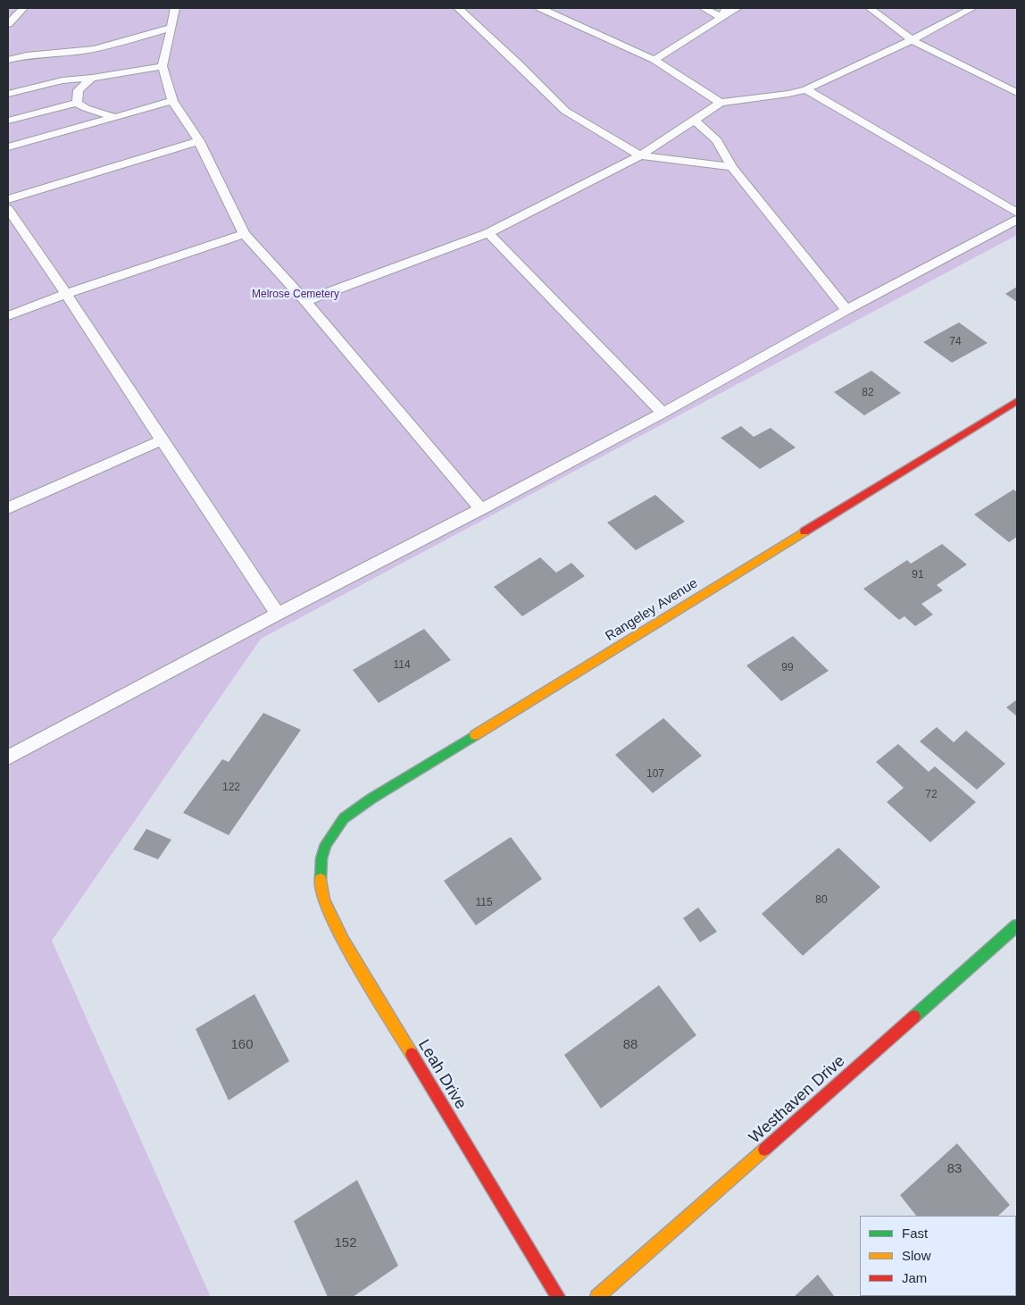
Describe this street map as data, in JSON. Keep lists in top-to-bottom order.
{
  "streets": {
    "street": ["Rangeley Avenue", "Leah Drive", "Westhaven Drive"]
  },
  "crossings": [
    ["Rangeley Avenue", "Leah Drive"]
  ],
  "parks": ["Melrose Cemetery"],
  "house_numbers": [
    "74",
    "82",
    "91",
    "114",
    "99",
    "107",
    "122",
    "72",
    "80",
    "115",
    "160",
    "88",
    "83",
    "152"
  ],
  "legend": ["Fast", "Slow", "Jam"]
}
